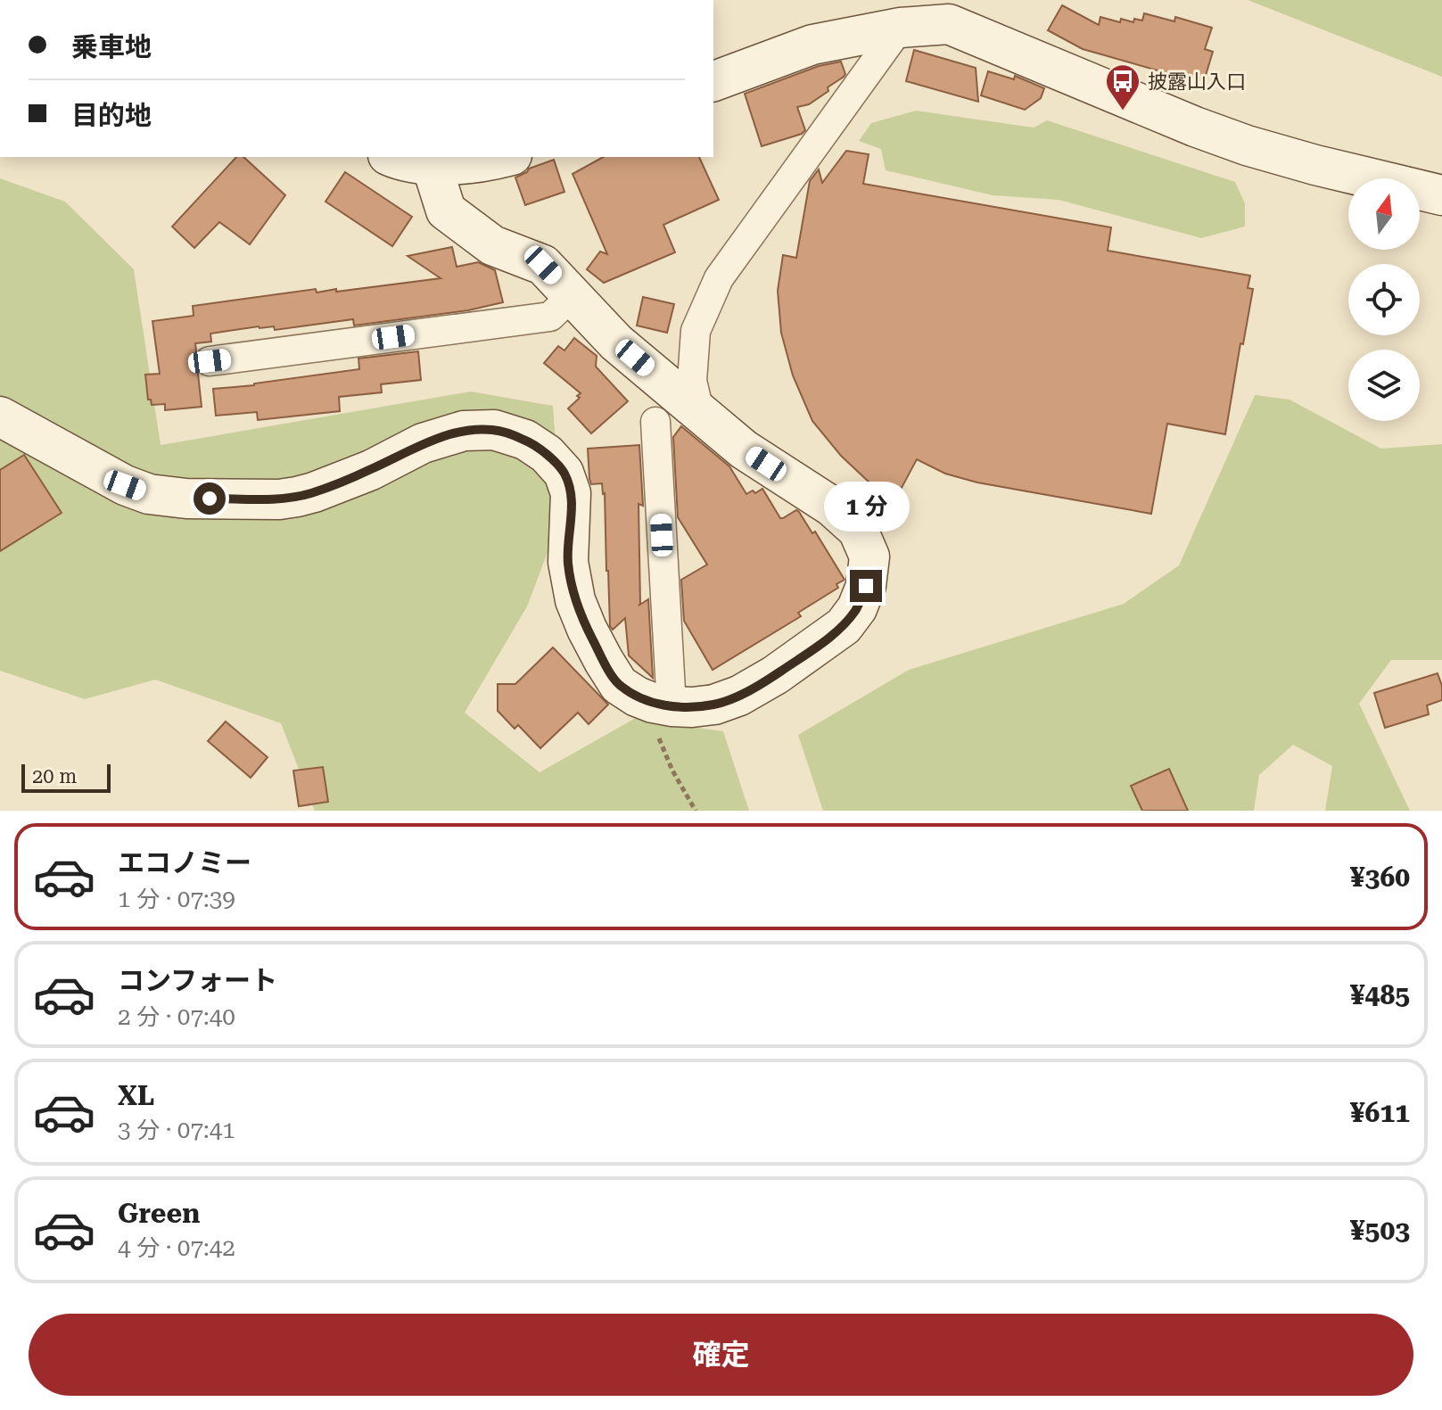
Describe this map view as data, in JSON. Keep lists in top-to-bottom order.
{
  "places": {
    "bus stop": ["披露山入口"]
  },
  "scale_bar": "20 m",
  "north": "top",
  "page": {
    "banner": ["乗車地", "目的地"],
    "bubble": "1 分",
    "scale": "20 m",
    "list": [
      {
        "name": "エコノミー",
        "note": "1 分 · 07:39",
        "value": "¥360"
      },
      {
        "name": "コンフォート",
        "note": "2 分 · 07:40",
        "value": "¥485"
      },
      {
        "name": "XL",
        "note": "3 分 · 07:41",
        "value": "¥611"
      },
      {
        "name": "Green",
        "note": "4 分 · 07:42",
        "value": "¥503"
      }
    ],
    "buttons": "確定"
  }
}
